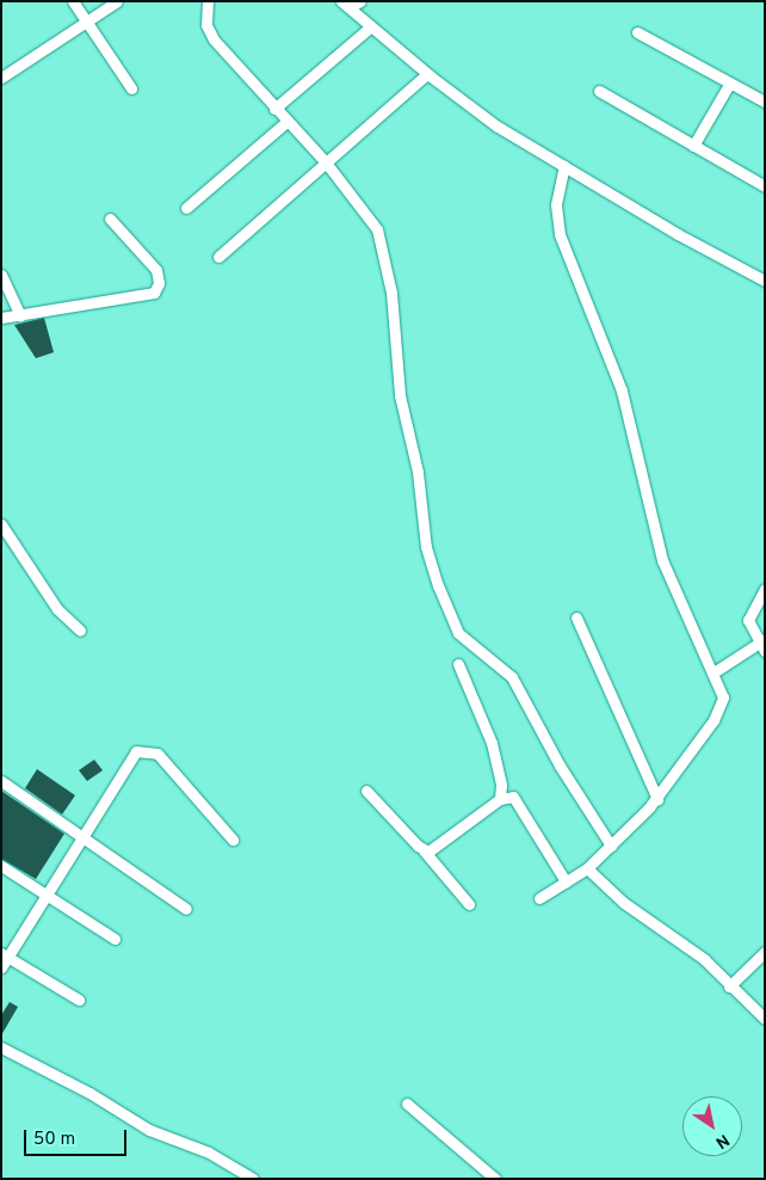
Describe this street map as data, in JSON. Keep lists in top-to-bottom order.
{
  "scale_bar": "50 m",
  "north": "bottom right"
}
